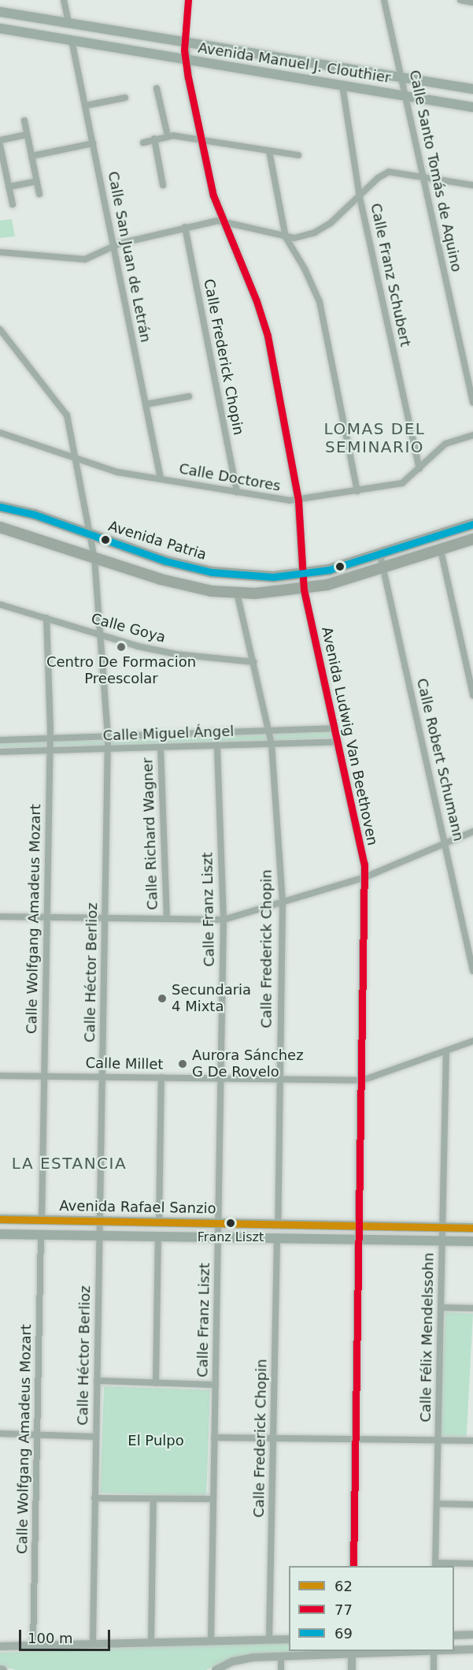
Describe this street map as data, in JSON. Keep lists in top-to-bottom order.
{
  "streets": {
    "main road": ["Avenida Manuel J. Clouthier", "Avenida Patria", "Avenida Rafael Sanzio"],
    "street": [
      "Calle Santo Tomás de Aquino",
      "Calle San Juan de Letrán",
      "Calle Franz Schubert",
      "Calle Frederick Chopin",
      "Calle Doctores",
      "Calle Goya",
      "Calle Miguel Ángel",
      "Avenida Ludwig Van Beethoven",
      "Calle Robert Schumann",
      "Calle Richard Wagner",
      "Calle Franz Liszt",
      "Calle Wolfgang Amadeus Mozart",
      "Calle Héctor Berlioz",
      "Calle Millet",
      "Calle Félix Mendelssohn"
    ]
  },
  "crossings": [
    ["Avenida Manuel J. Clouthier", "Calle Santo Tomás de Aquino"],
    ["Avenida Manuel J. Clouthier", "Calle San Juan de Letrán"],
    ["Avenida Manuel J. Clouthier", "Calle Franz Schubert"],
    ["Avenida Manuel J. Clouthier", "Avenida Ludwig Van Beethoven"],
    ["Calle San Juan de Letrán", "Calle Doctores"],
    ["Calle Franz Schubert", "Calle Doctores"],
    ["Calle Frederick Chopin", "Calle Doctores"],
    ["Calle Frederick Chopin", "Calle Goya"],
    ["Calle Frederick Chopin", "Calle Miguel Ángel"],
    ["Calle Frederick Chopin", "Calle Millet"],
    ["Calle Frederick Chopin", "Avenida Rafael Sanzio"],
    ["Calle Doctores", "Avenida Ludwig Van Beethoven"],
    ["Calle Doctores", "Calle Héctor Berlioz"],
    ["Avenida Patria", "Avenida Ludwig Van Beethoven"],
    ["Avenida Patria", "Calle Robert Schumann"],
    ["Avenida Patria", "Calle Héctor Berlioz"],
    ["Calle Goya", "Calle Wolfgang Amadeus Mozart"],
    ["Calle Goya", "Calle Héctor Berlioz"],
    ["Calle Miguel Ángel", "Avenida Ludwig Van Beethoven"],
    ["Calle Miguel Ángel", "Calle Richard Wagner"],
    ["Calle Miguel Ángel", "Calle Franz Liszt"],
    ["Calle Miguel Ángel", "Calle Wolfgang Amadeus Mozart"],
    ["Calle Miguel Ángel", "Calle Héctor Berlioz"],
    ["Avenida Ludwig Van Beethoven", "Calle Millet"],
    ["Avenida Ludwig Van Beethoven", "Avenida Rafael Sanzio"],
    ["Calle Franz Liszt", "Calle Millet"],
    ["Calle Franz Liszt", "Avenida Rafael Sanzio"],
    ["Calle Wolfgang Amadeus Mozart", "Calle Millet"],
    ["Calle Wolfgang Amadeus Mozart", "Avenida Rafael Sanzio"],
    ["Calle Héctor Berlioz", "Calle Millet"],
    ["Calle Héctor Berlioz", "Avenida Rafael Sanzio"],
    ["Avenida Rafael Sanzio", "Calle Félix Mendelssohn"]
  ],
  "districts": ["LOMAS DEL SEMINARIO", "LA ESTANCIA"],
  "parks": ["El Pulpo"],
  "places": [
    "Centro De Formacion Preescolar",
    "Secundaria 4 Mixta",
    "Aurora Sánchez G De Rovelo",
    "Franz Liszt"
  ],
  "lines": ["transit line 77", "transit line 69", "transit line 62"],
  "legend": ["62", "77", "69"],
  "scale_bar": "100 m"
}
